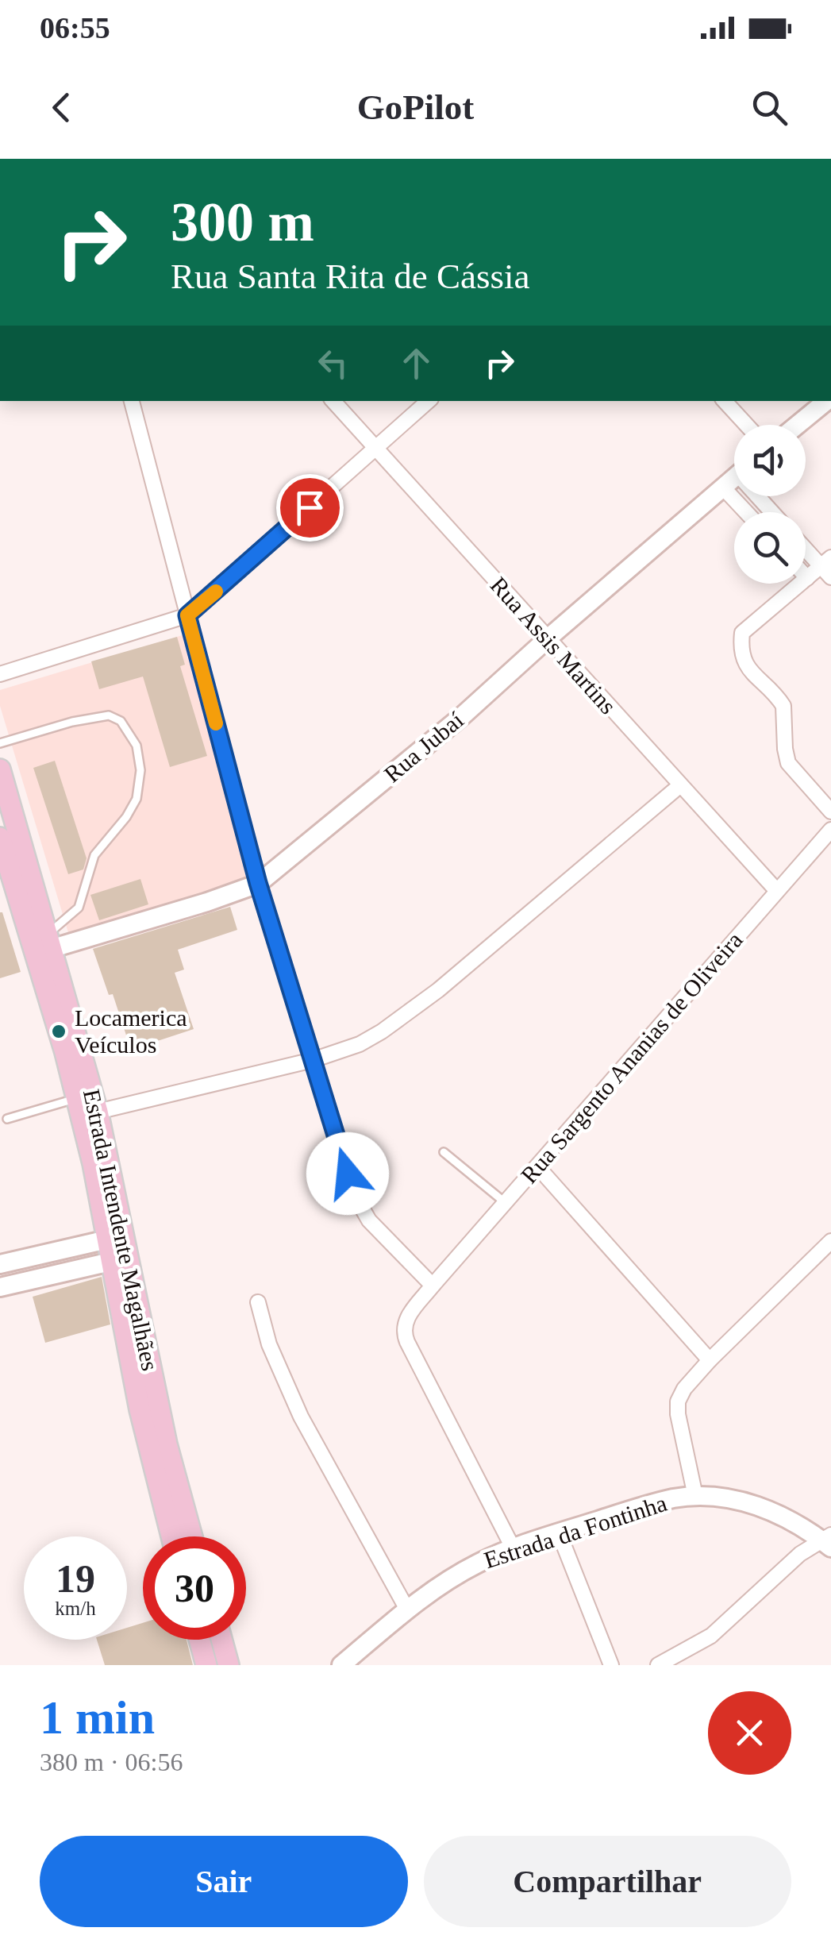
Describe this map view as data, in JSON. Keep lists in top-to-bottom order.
{
  "streets": {
    "main road": ["Estrada Intendente Magalhães"],
    "street": [
      "Rua Assis Martins",
      "Rua Jubaí",
      "Rua Sargento Ananias de Oliveira",
      "Estrada da Fontinha"
    ]
  },
  "crossings": [
    ["Rua Assis Martins", "Rua Jubaí"],
    ["Rua Assis Martins", "Rua Sargento Ananias de Oliveira"],
    ["Rua Jubaí", "Estrada Intendente Magalhães"],
    ["Rua Sargento Ananias de Oliveira", "Estrada da Fontinha"]
  ],
  "places": ["Locamerica Veículos"],
  "page": {
    "status": "06:55",
    "header": "GoPilot",
    "turn": ["300 m", "Rua Santa Rita de Cássia"],
    "speed": "19 km/h",
    "limit": "30",
    "heading": ["1 min", "380 m · 06:56"],
    "buttons": ["Sair", "Compartilhar"]
  }
}
